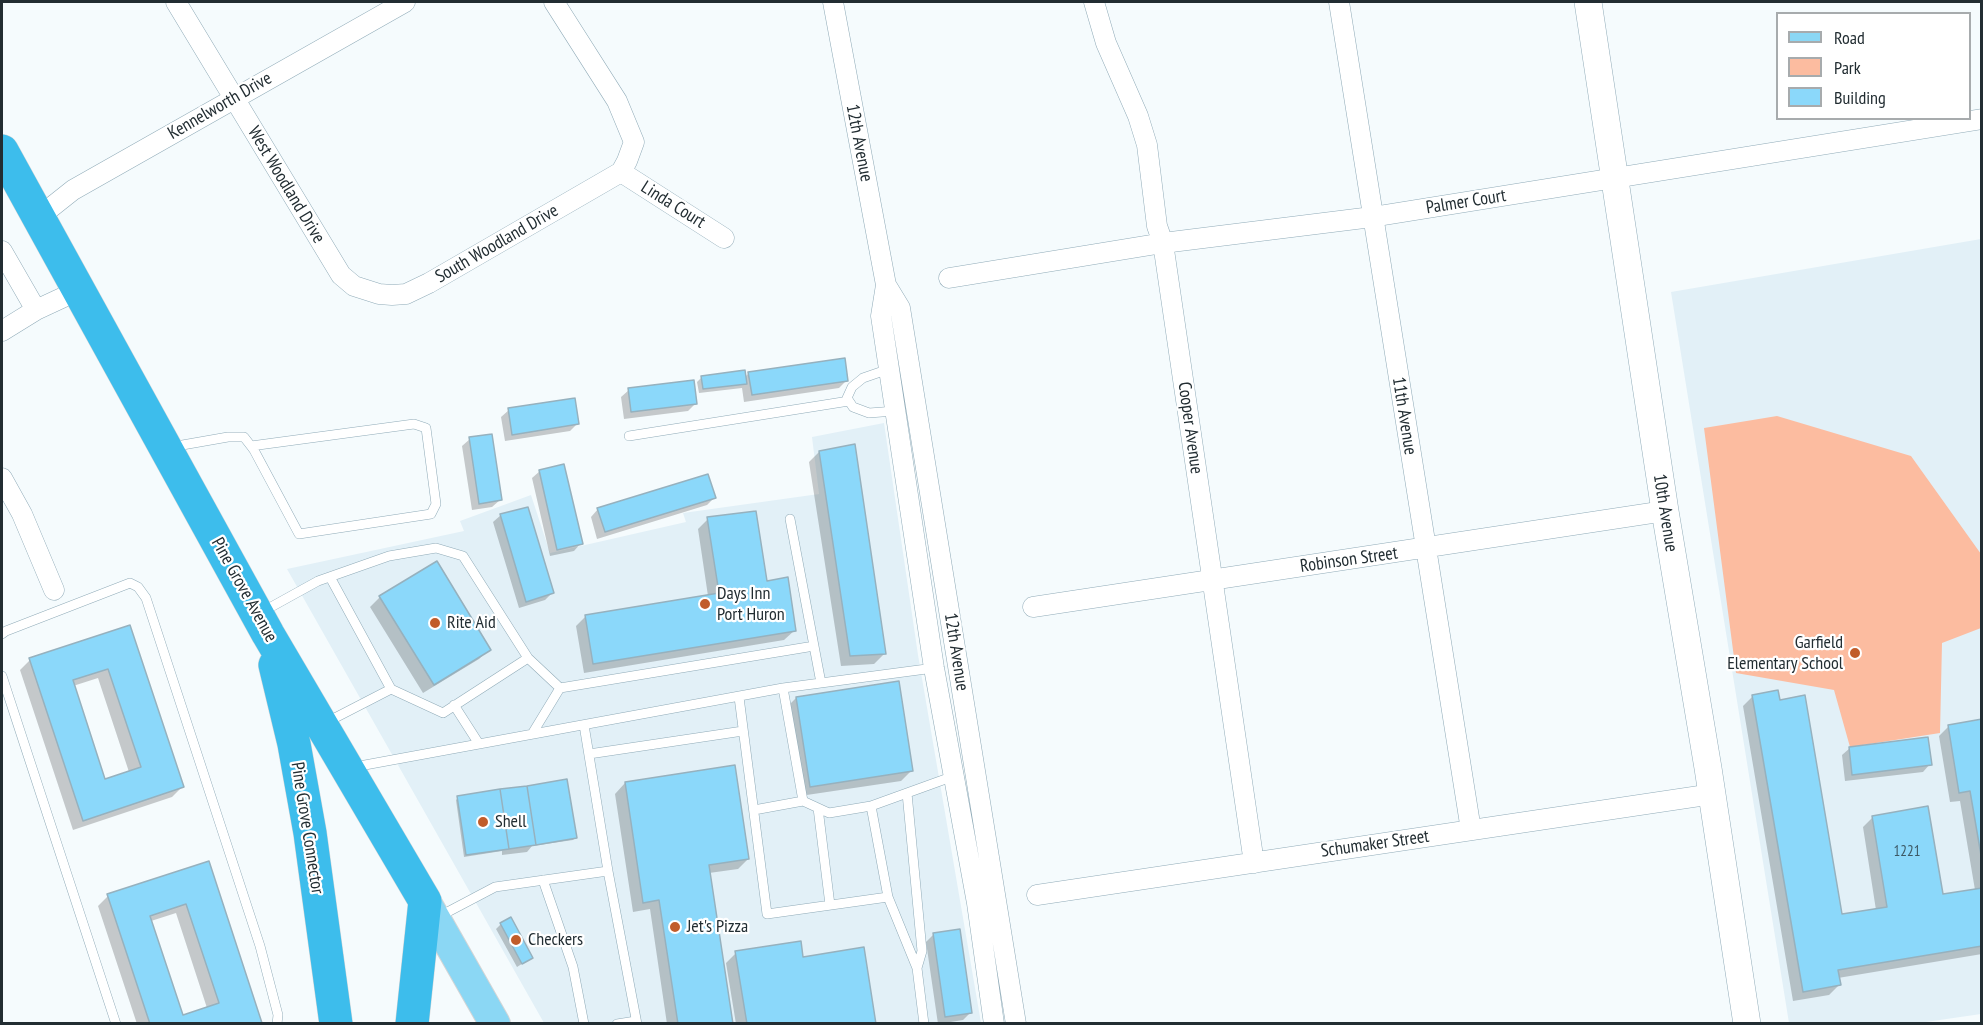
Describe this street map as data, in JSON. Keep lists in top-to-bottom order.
{
  "streets": {
    "highway": ["Pine Grove Avenue", "Pine Grove Connector"],
    "street": [
      "Kennelworth Drive",
      "12th Avenue",
      "West Woodland Drive",
      "Palmer Court",
      "Linda Court",
      "South Woodland Drive",
      "11th Avenue",
      "Cooper Avenue",
      "10th Avenue",
      "Robinson Street",
      "Schumaker Street"
    ]
  },
  "crossings": [
    ["Kennelworth Drive", "West Woodland Drive"],
    ["Kennelworth Drive", "Pine Grove Avenue"],
    ["West Woodland Drive", "South Woodland Drive"],
    ["Palmer Court", "11th Avenue"],
    ["Palmer Court", "Cooper Avenue"],
    ["Palmer Court", "10th Avenue"],
    ["Linda Court", "South Woodland Drive"],
    ["11th Avenue", "Robinson Street"],
    ["11th Avenue", "Schumaker Street"],
    ["Cooper Avenue", "Robinson Street"],
    ["Cooper Avenue", "Schumaker Street"],
    ["10th Avenue", "Robinson Street"],
    ["10th Avenue", "Schumaker Street"],
    ["Pine Grove Avenue", "Pine Grove Connector"]
  ],
  "places": [
    "Days Inn Port Huron",
    "Rite Aid",
    "Garfield Elementary School",
    "Shell",
    "Jet's Pizza",
    "Checkers"
  ],
  "house_numbers": ["1221"],
  "legend": ["Road", "Park", "Building"]
}
